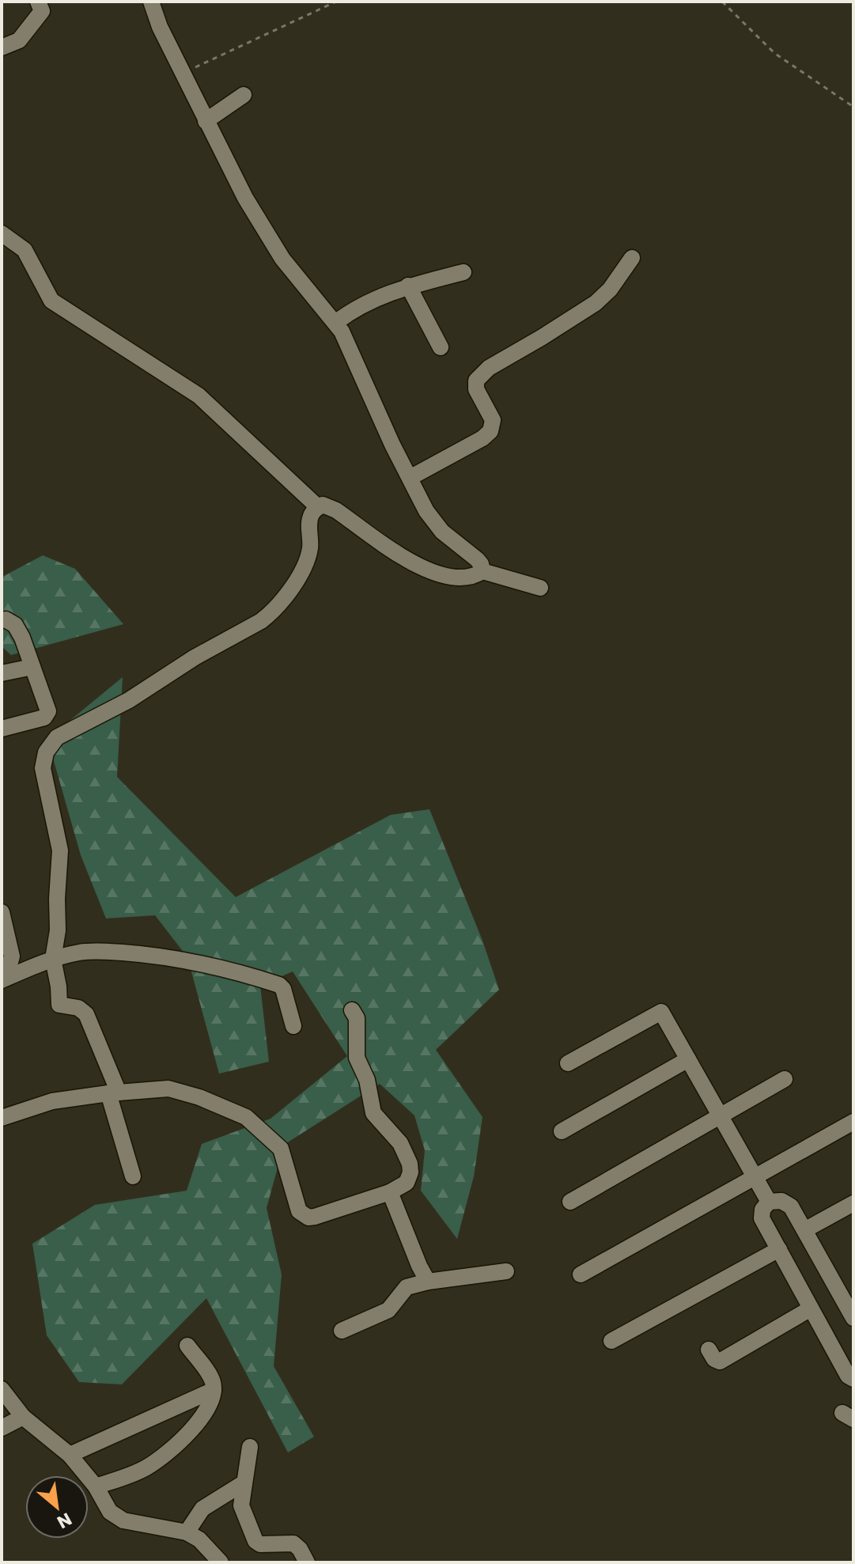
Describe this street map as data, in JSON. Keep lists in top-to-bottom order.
{
  "north": "bottom right"
}
